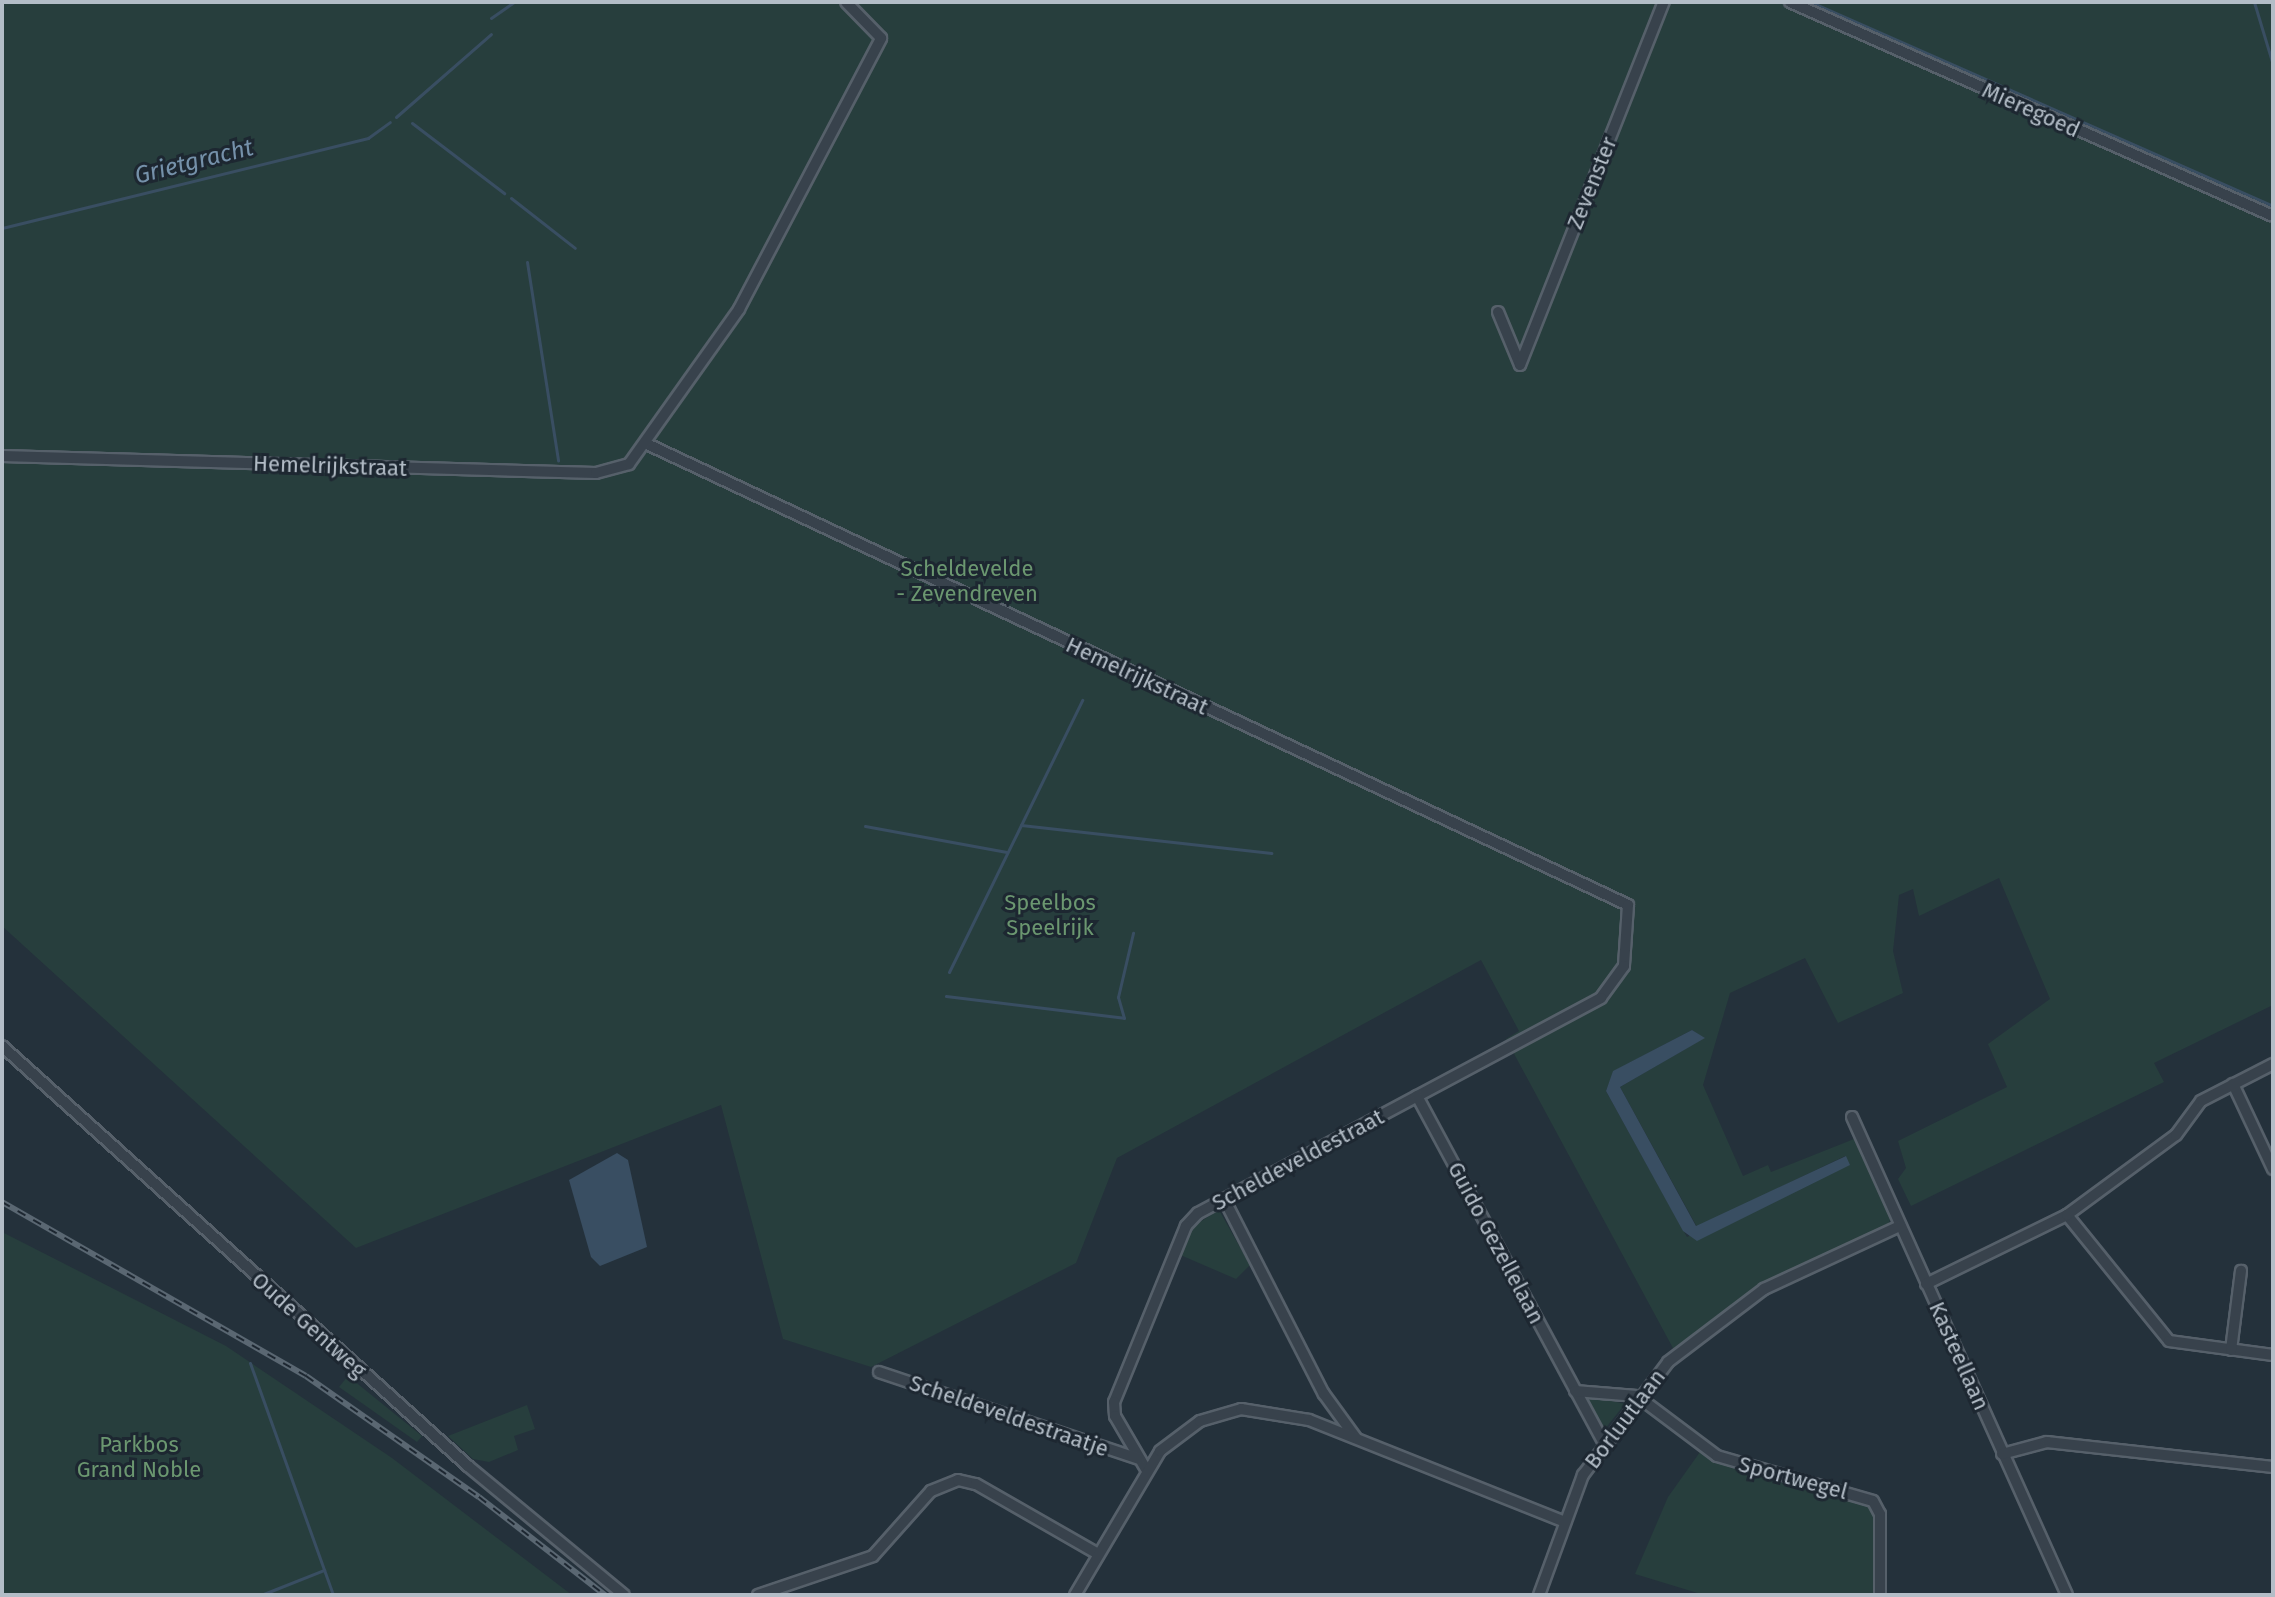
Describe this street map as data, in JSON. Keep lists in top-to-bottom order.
{
  "streets": {
    "street": [
      "Mieregoed",
      "Zevenster",
      "Hemelrijkstraat",
      "Scheldeveldestraat",
      "Guido Gezellelaan",
      "Oude Gentweg",
      "Kasteellaan",
      "Scheldeveldestraatje",
      "Borluutlaan",
      "Sportwegel"
    ]
  },
  "crossings": [
    ["Hemelrijkstraat", "Scheldeveldestraat"],
    ["Scheldeveldestraat", "Guido Gezellelaan"],
    ["Scheldeveldestraat", "Scheldeveldestraatje"],
    ["Guido Gezellelaan", "Borluutlaan"],
    ["Kasteellaan", "Borluutlaan"],
    ["Borluutlaan", "Sportwegel"]
  ],
  "water": ["Grietgracht"],
  "parks": ["Scheldevelde - Zevendreven", "Speelbos Speelrijk", "Parkbos Grand Noble"]
}
